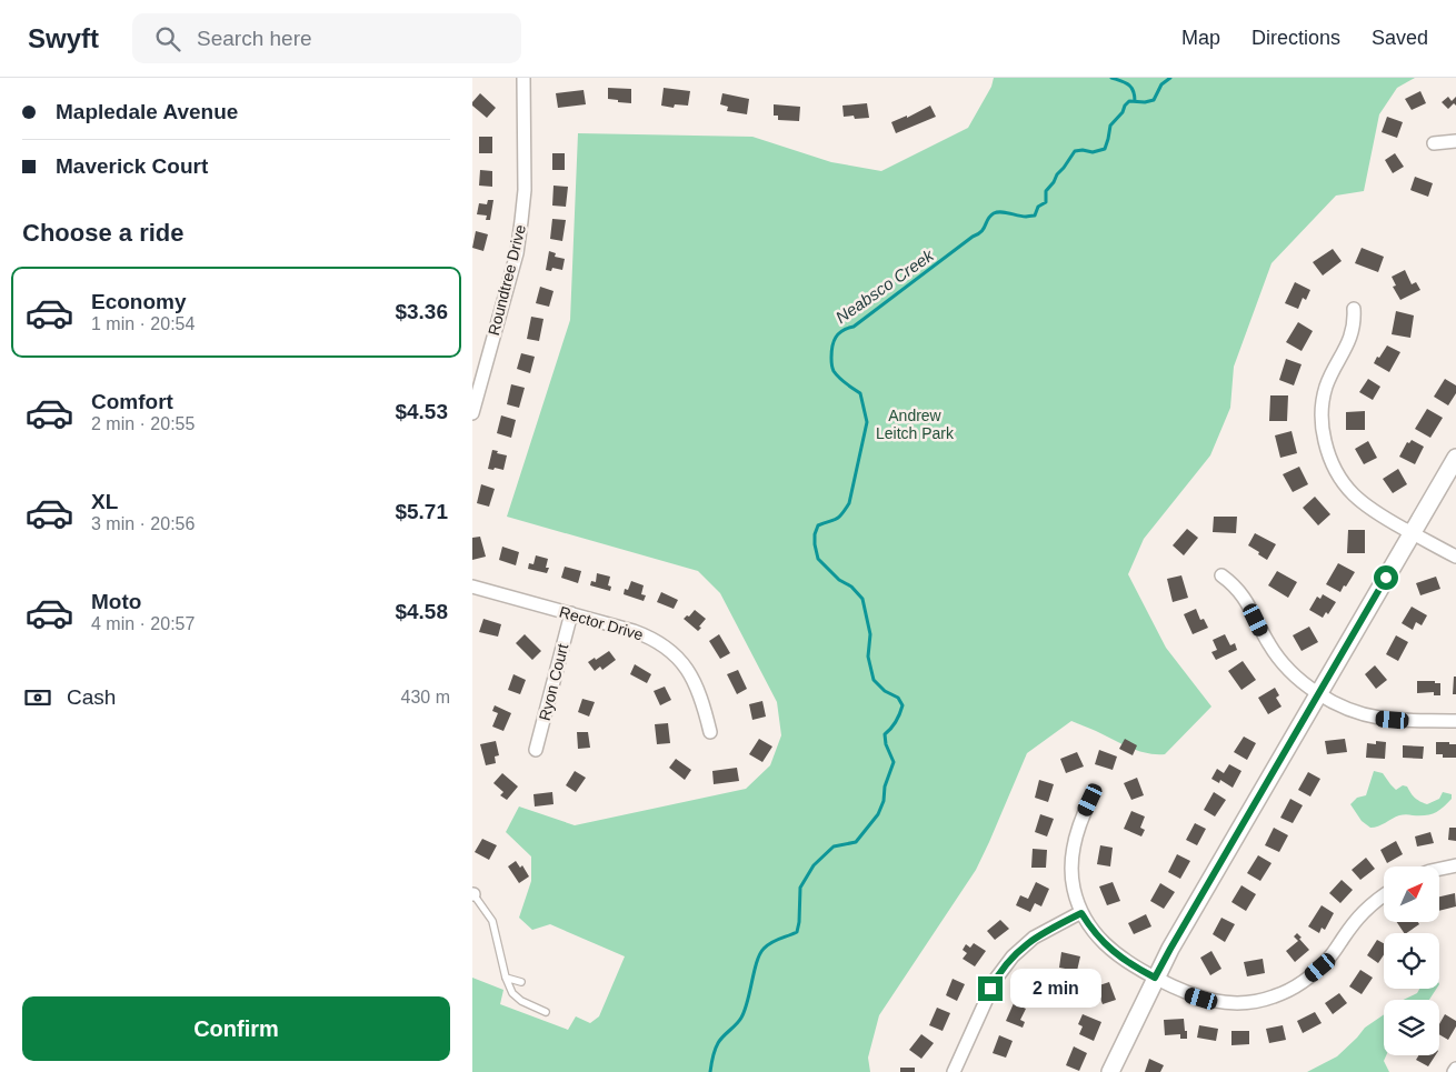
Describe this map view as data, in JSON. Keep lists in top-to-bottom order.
{
  "streets": {
    "street": ["Roundtree Drive", "Rector Drive", "Ryon Court"]
  },
  "crossings": [
    ["Rector Drive", "Ryon Court"]
  ],
  "water": ["Neabsco Creek"],
  "parks": ["Andrew Leitch Park"],
  "north": "top right",
  "page": {
    "header": "Swyft",
    "search": "Search here",
    "nav": ["Map", "Directions", "Saved"],
    "banner": ["Mapledale Avenue", "Maverick Court"],
    "heading": "Choose a ride",
    "list": [
      {
        "name": "Economy",
        "note": "1 min · 20:54",
        "value": "$3.36"
      },
      {
        "name": "Comfort",
        "note": "2 min · 20:55",
        "value": "$4.53"
      },
      {
        "name": "XL",
        "note": "3 min · 20:56",
        "value": "$5.71"
      },
      {
        "name": "Moto",
        "note": "4 min · 20:57",
        "value": "$4.58"
      }
    ],
    "pay": ["Cash", "430 m"],
    "bubble": "2 min",
    "buttons": "Confirm"
  }
}
